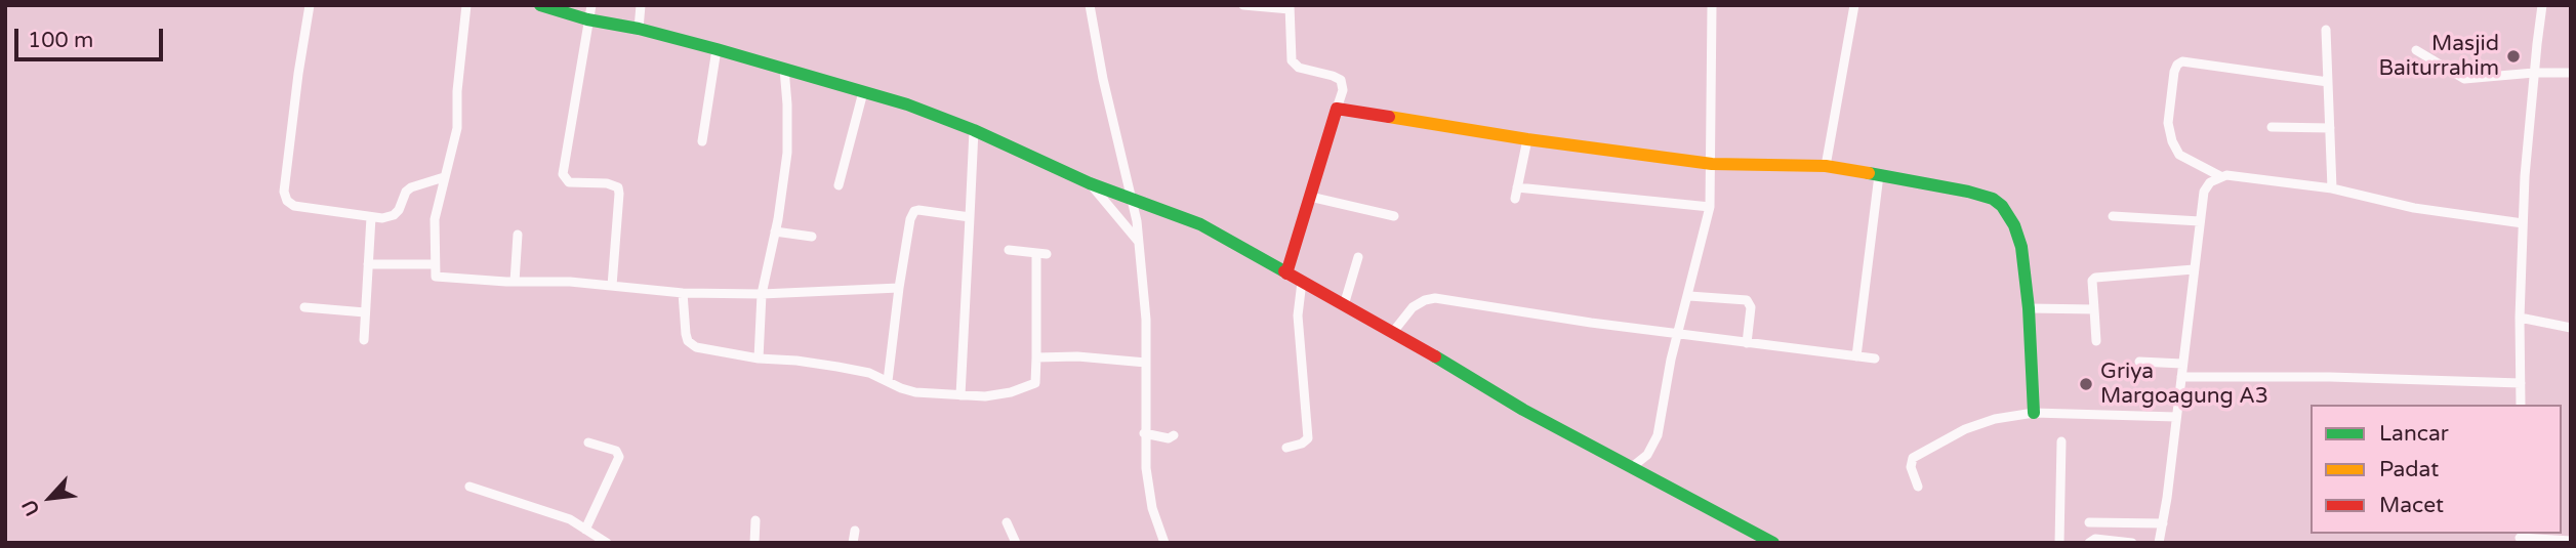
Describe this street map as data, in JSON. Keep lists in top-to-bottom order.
{
  "places": ["Masjid Baiturrahim", "Griya Margoagung A3"],
  "legend": ["Lancar", "Padat", "Macet"],
  "scale_bar": "100 m",
  "north": "bottom left"
}
